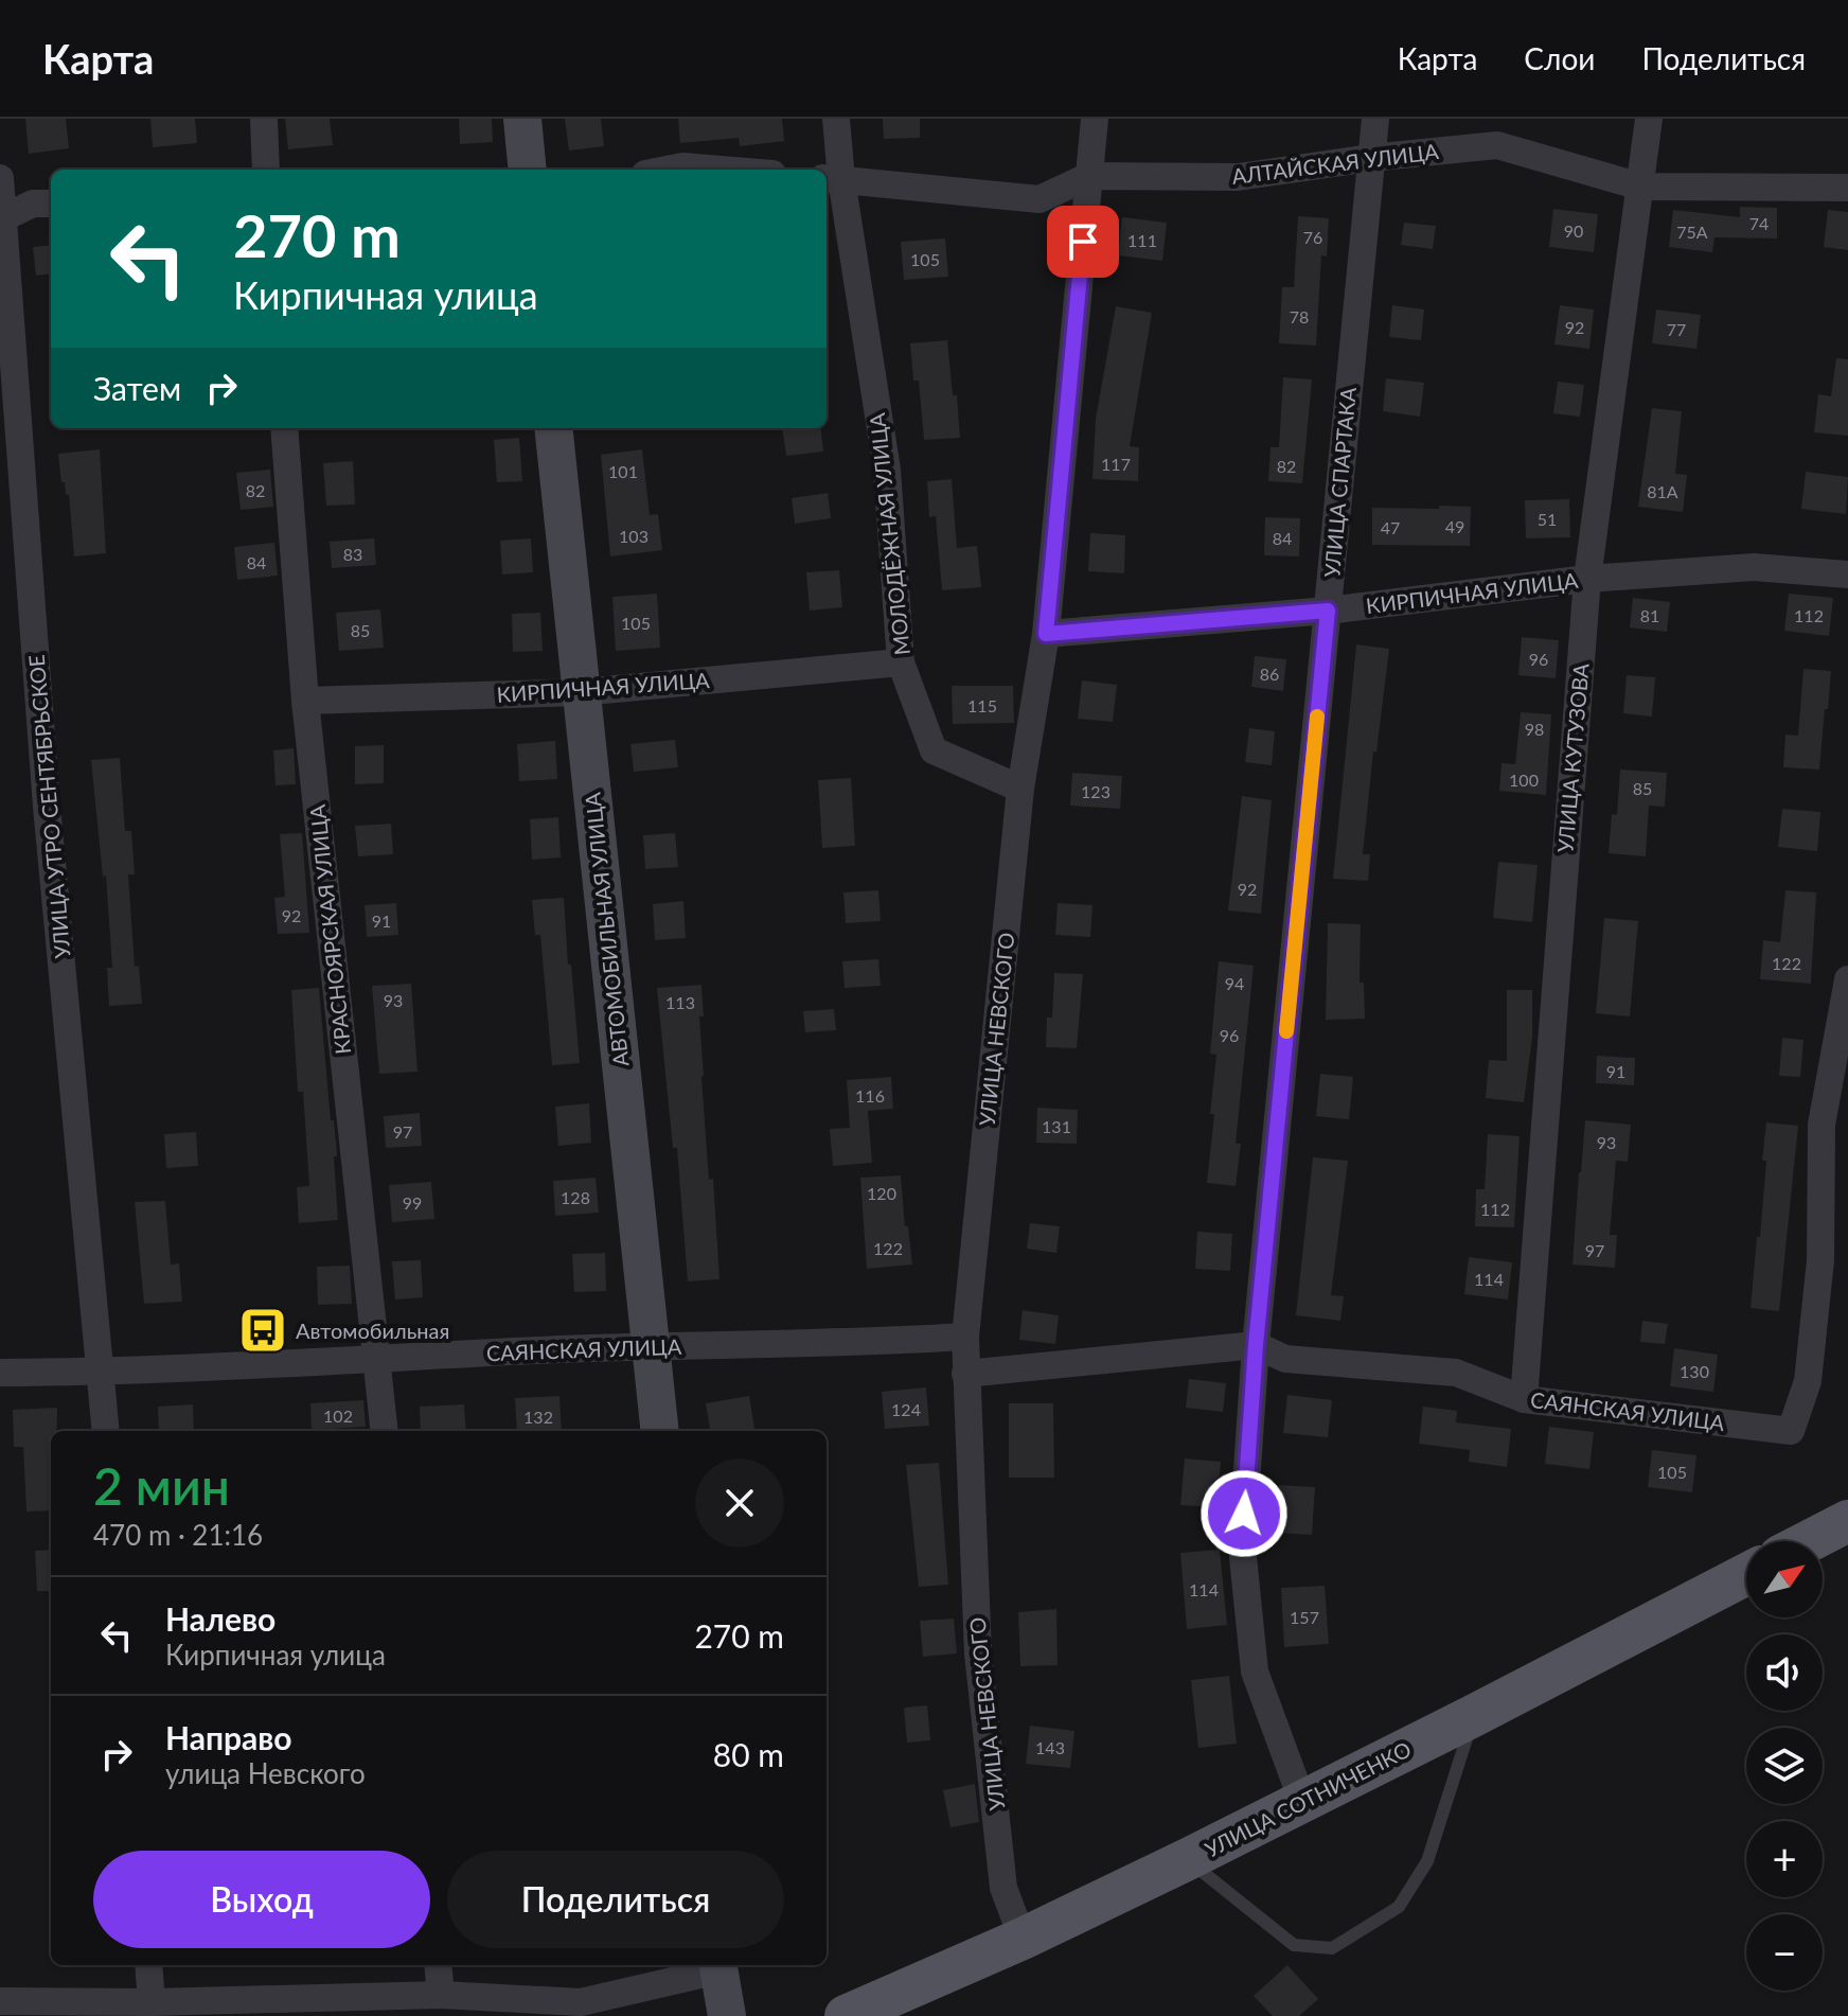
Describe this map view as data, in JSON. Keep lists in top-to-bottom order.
{
  "streets": {
    "main road": ["УЛИЦА СОТНИЧЕНКО"],
    "street": [
      "АЛТАЙСКАЯ УЛИЦА",
      "УЛИЦА СПАРТАКА",
      "МОЛОДЁЖНАЯ УЛИЦА",
      "КИРПИЧНАЯ УЛИЦА",
      "УЛИЦА КУТУЗОВА",
      "УЛИЦА УТРО СЕНТЯБРЬСКОЕ",
      "КРАСНОЯРСКАЯ УЛИЦА",
      "АВТОМОБИЛЬНАЯ УЛИЦА",
      "УЛИЦА НЕВСКОГО",
      "САЯНСКАЯ УЛИЦА"
    ]
  },
  "crossings": [
    ["АЛТАЙСКАЯ УЛИЦА", "УЛИЦА СПАРТАКА"],
    ["АЛТАЙСКАЯ УЛИЦА", "МОЛОДЁЖНАЯ УЛИЦА"],
    ["АЛТАЙСКАЯ УЛИЦА", "УЛИЦА КУТУЗОВА"],
    ["АЛТАЙСКАЯ УЛИЦА", "УЛИЦА НЕВСКОГО"],
    ["УЛИЦА СПАРТАКА", "КИРПИЧНАЯ УЛИЦА"],
    ["УЛИЦА СПАРТАКА", "САЯНСКАЯ УЛИЦА"],
    ["УЛИЦА СПАРТАКА", "УЛИЦА СОТНИЧЕНКО"],
    ["МОЛОДЁЖНАЯ УЛИЦА", "КИРПИЧНАЯ УЛИЦА"],
    ["МОЛОДЁЖНАЯ УЛИЦА", "УЛИЦА НЕВСКОГО"],
    ["КИРПИЧНАЯ УЛИЦА", "УЛИЦА КУТУЗОВА"],
    ["КИРПИЧНАЯ УЛИЦА", "КРАСНОЯРСКАЯ УЛИЦА"],
    ["КИРПИЧНАЯ УЛИЦА", "АВТОМОБИЛЬНАЯ УЛИЦА"],
    ["КИРПИЧНАЯ УЛИЦА", "УЛИЦА НЕВСКОГО"],
    ["УЛИЦА КУТУЗОВА", "САЯНСКАЯ УЛИЦА"],
    ["УЛИЦА УТРО СЕНТЯБРЬСКОЕ", "САЯНСКАЯ УЛИЦА"],
    ["КРАСНОЯРСКАЯ УЛИЦА", "САЯНСКАЯ УЛИЦА"],
    ["АВТОМОБИЛЬНАЯ УЛИЦА", "САЯНСКАЯ УЛИЦА"],
    ["УЛИЦА НЕВСКОГО", "САЯНСКАЯ УЛИЦА"],
    ["УЛИЦА НЕВСКОГО", "УЛИЦА СОТНИЧЕНКО"]
  ],
  "places": {
    "bus stop": ["Автомобильная"]
  },
  "house_numbers": [
    "74",
    "90",
    "75А",
    "76",
    "111",
    "105",
    "78",
    "92",
    "77",
    "117",
    "82",
    "101",
    "82",
    "81А",
    "51",
    "49",
    "47",
    "103",
    "84",
    "83",
    "84",
    "81",
    "112",
    "105",
    "85",
    "96",
    "86",
    "115",
    "98",
    "100",
    "85",
    "123",
    "92",
    "92",
    "91",
    "122",
    "94",
    "93",
    "113",
    "96",
    "91",
    "116",
    "131",
    "97",
    "93",
    "120",
    "128",
    "99",
    "112",
    "122",
    "97",
    "114",
    "130",
    "124",
    "102",
    "132",
    "105",
    "114",
    "157",
    "143"
  ],
  "north": "top right",
  "page": {
    "header": "Карта",
    "nav": ["Карта", "Слои", "Поделиться"],
    "turn": ["270 m", "Кирпичная улица"],
    "then": "Затем",
    "heading": ["2 мин", "470 m · 21:16"],
    "map_buttons": ["+", "−"],
    "list": [
      {
        "name": "Налево",
        "note": "Кирпичная улица",
        "value": "270 m"
      },
      {
        "name": "Направо",
        "note": "улица Невского",
        "value": "80 m"
      }
    ],
    "buttons": ["Выход", "Поделиться"]
  }
}
